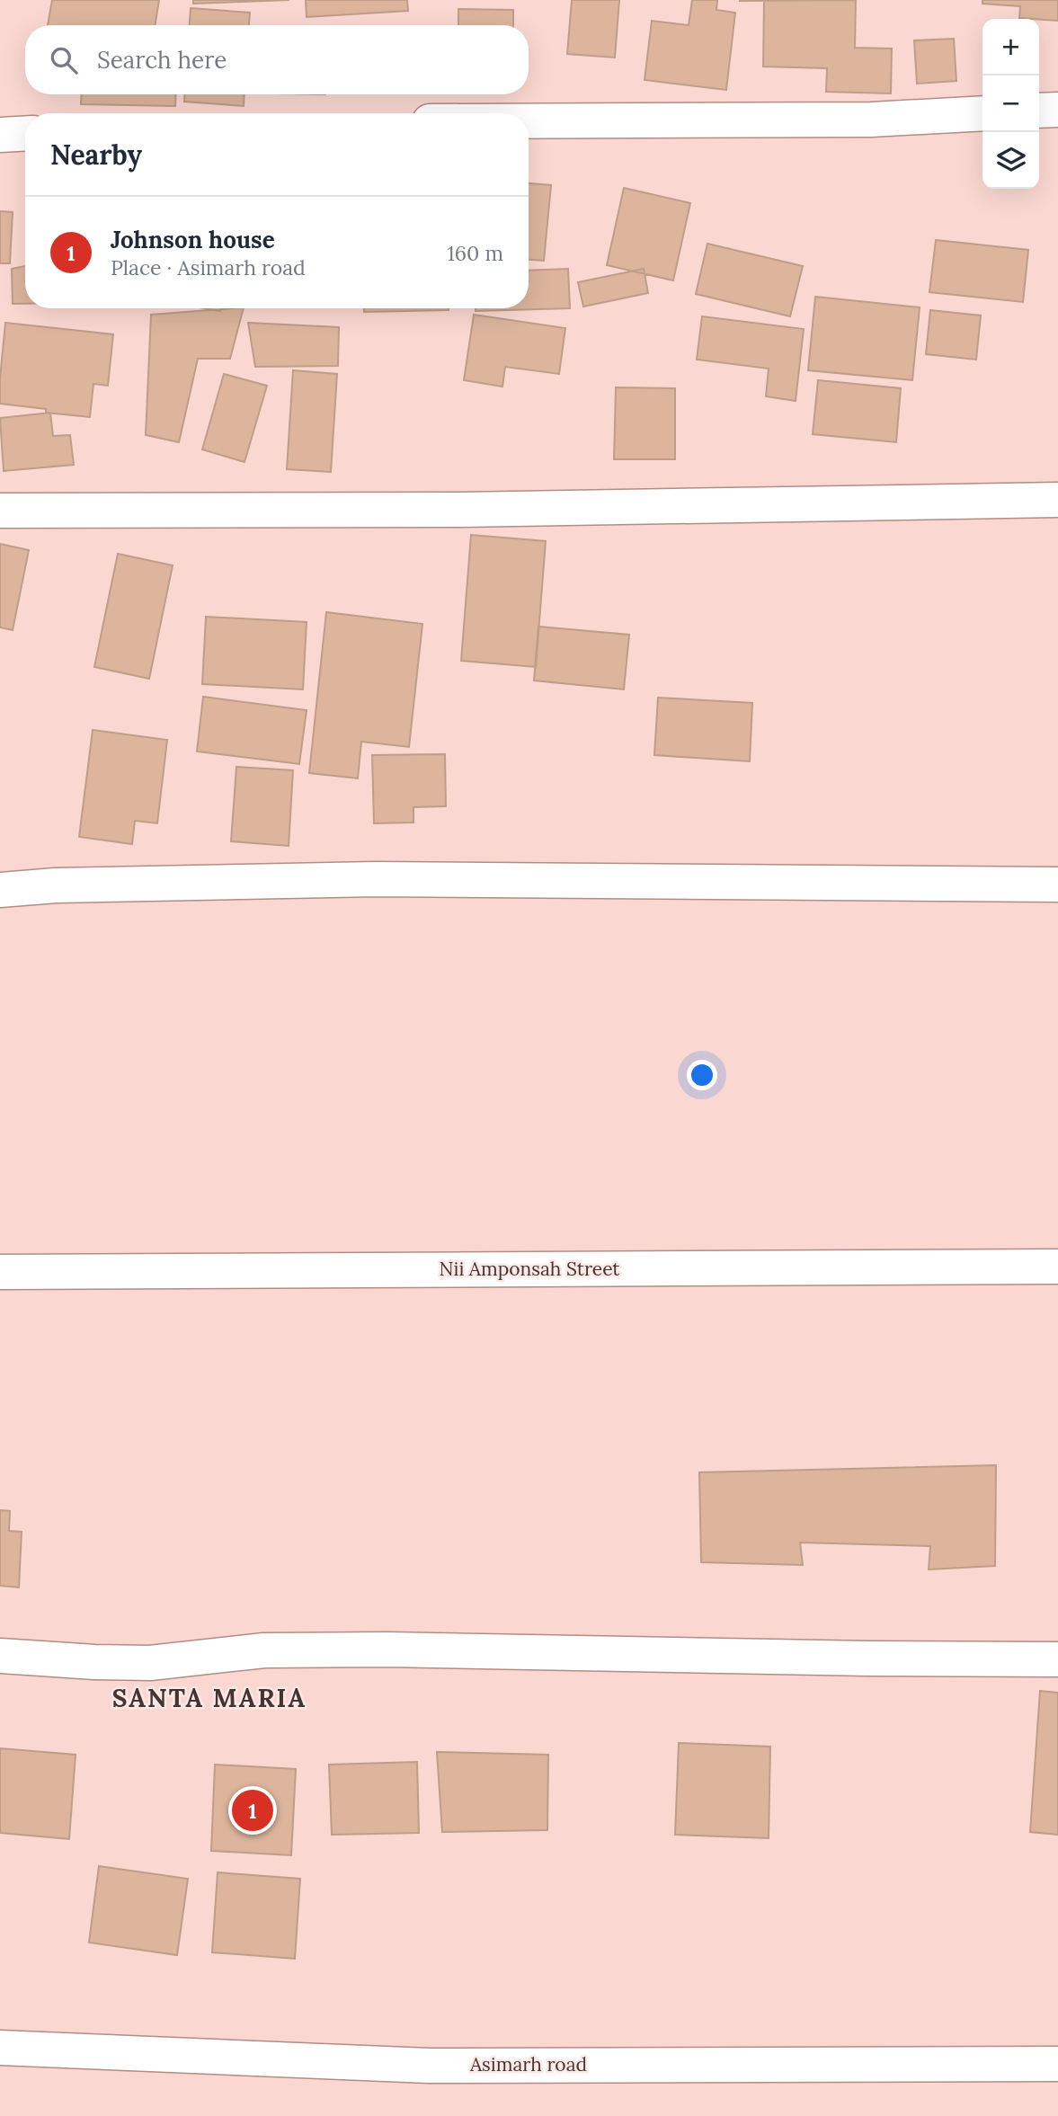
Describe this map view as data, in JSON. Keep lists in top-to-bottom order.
{
  "streets": {
    "street": ["Nii Amponsah Street", "Asimarh road"]
  },
  "districts": ["SANTA MARIA"],
  "page": {
    "map_buttons": ["+", "−"],
    "search": "Search here",
    "heading": "Nearby",
    "list": [
      {
        "mark": "1",
        "name": "Johnson house",
        "note": "Place · Asimarh road",
        "value": "160 m"
      }
    ],
    "pins": "1"
  }
}
